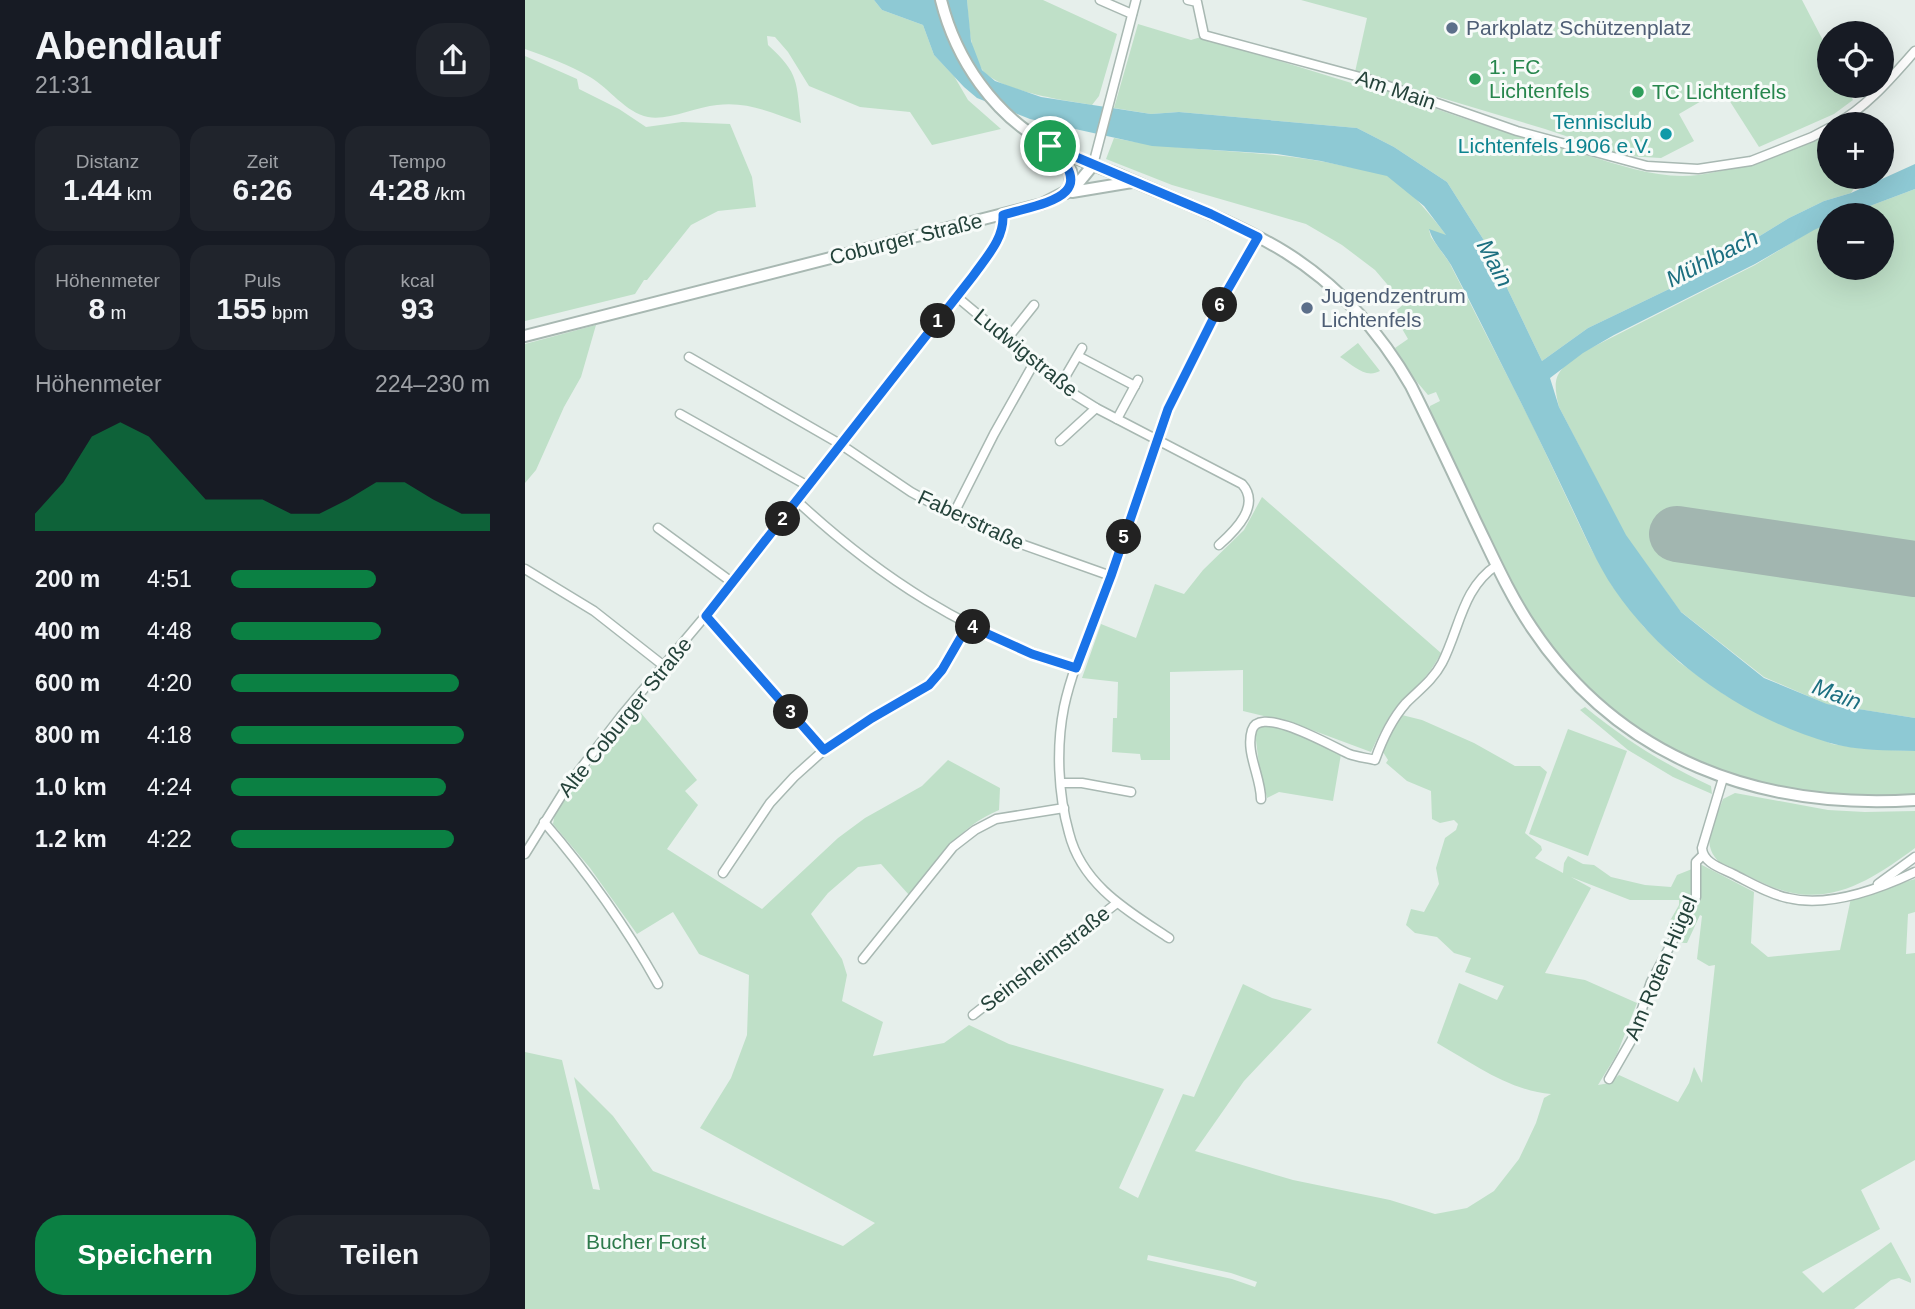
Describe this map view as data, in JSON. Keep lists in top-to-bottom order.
{
  "streets": {
    "street": [
      "Am Main",
      "Coburger Straße",
      "Ludwigstraße",
      "Faberstraße",
      "Alte Coburger Straße",
      "Seinsheimstraße",
      "Am Roten Hügel"
    ]
  },
  "crossings": [
    ["Coburger Straße", "Alte Coburger Straße"],
    ["Ludwigstraße", "Alte Coburger Straße"],
    ["Faberstraße", "Alte Coburger Straße"]
  ],
  "water": ["Mühlbach", "Main"],
  "parks": ["Bucher Forst"],
  "places": [
    "Parkplatz Schützenplatz",
    "1. FC Lichtenfels",
    "TC Lichtenfels",
    "Tennisclub Lichtenfels 1906 e.V.",
    "Jugendzentrum Lichtenfels"
  ],
  "page": {
    "heading": ["Abendlauf", "21:31"],
    "map_buttons": ["+", "−"],
    "stats": [
      ["Distanz", "1.44 km"],
      ["Zeit", "6:26"],
      ["Tempo", "4:28 /km"],
      ["Höhenmeter", "8 m"],
      ["Puls", "155 bpm"],
      ["kcal", "93"]
    ],
    "pins": [
      "6",
      "1",
      "2",
      "5",
      "4",
      "3"
    ],
    "chart": ["Höhenmeter", "224–230 m"],
    "list": [
      {
        "name": "200 m",
        "note": "4:51"
      },
      {
        "name": "400 m",
        "note": "4:48"
      },
      {
        "name": "600 m",
        "note": "4:20"
      },
      {
        "name": "800 m",
        "note": "4:18"
      },
      {
        "name": "1.0 km",
        "note": "4:24"
      },
      {
        "name": "1.2 km",
        "note": "4:22"
      }
    ],
    "buttons": ["Speichern", "Teilen"]
  }
}
